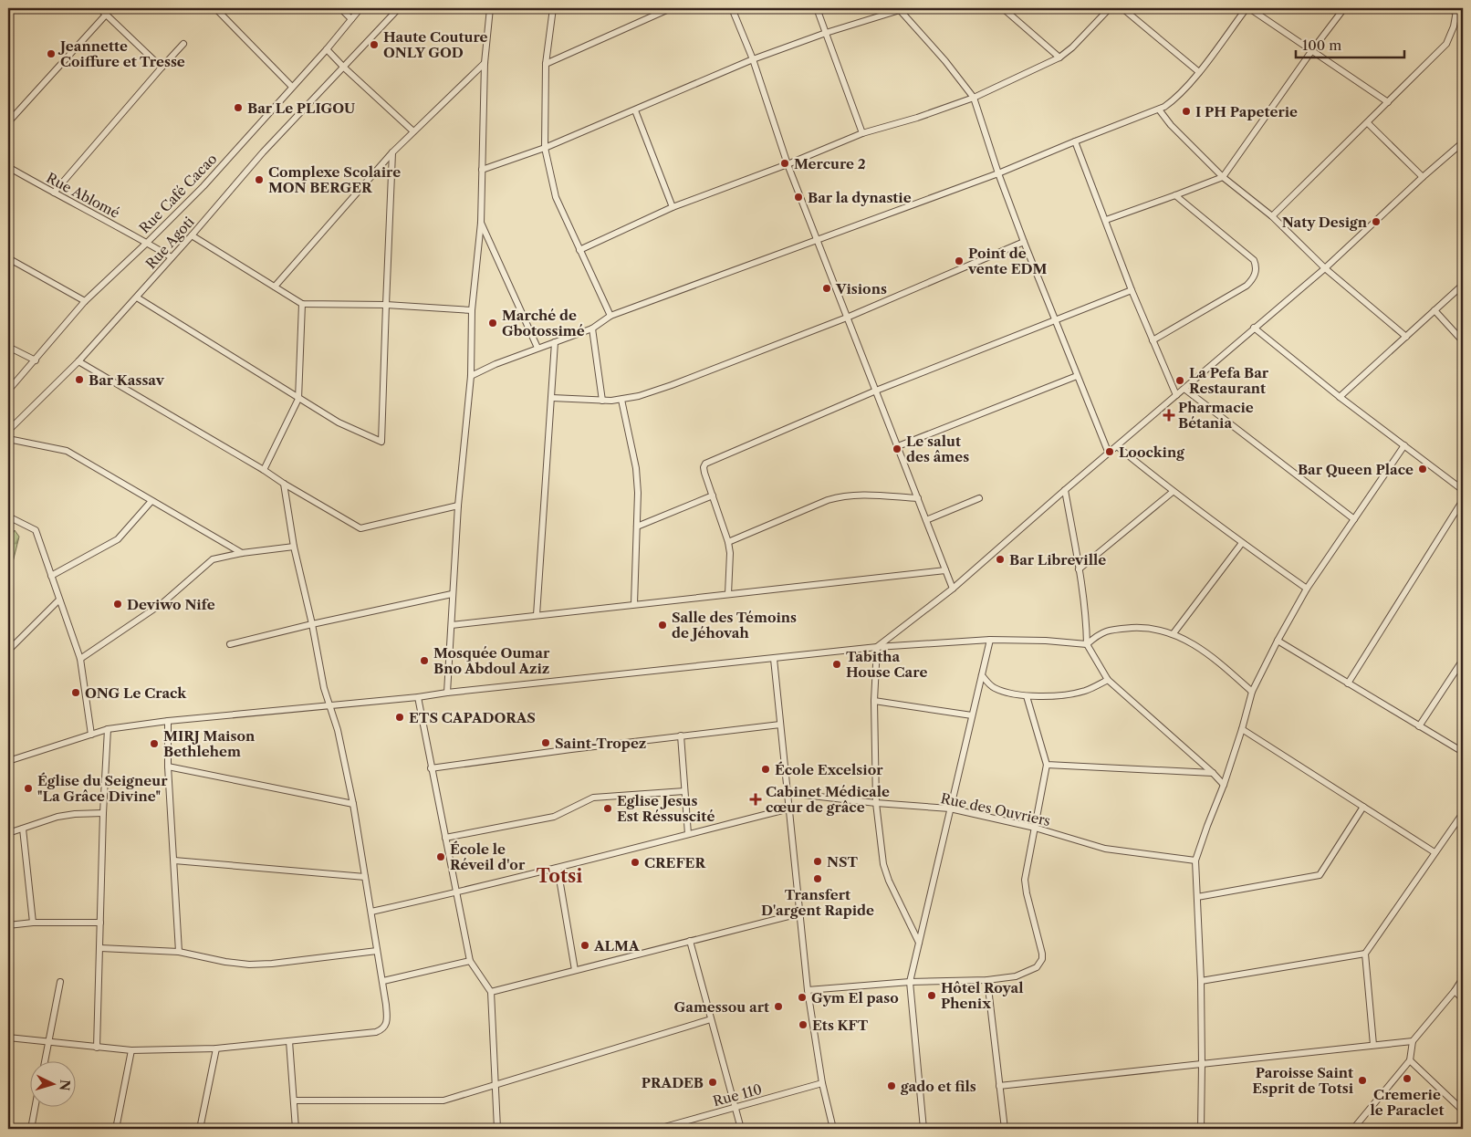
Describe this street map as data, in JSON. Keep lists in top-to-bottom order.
{
  "streets": {
    "street": [
      "Rue Café Cacao",
      "Rue Ablomé",
      "Rue Agoti",
      "Rue des Ouvriers",
      "Rue 110"
    ]
  },
  "crossings": [
    ["Rue Café Cacao", "Rue Ablomé"],
    ["Rue Ablomé", "Rue Agoti"]
  ],
  "districts": ["Totsi"],
  "places": {
    "other": [
      "Haute Couture ONLY GOD",
      "Jeannette Coiffure et Tresse",
      "Bar Le PLIGOU",
      "I PH Papeterie",
      "Mercure 2",
      "Complexe Scolaire MON BERGER",
      "Bar la dynastie",
      "Naty Design",
      "Point de vente EDM",
      "Visions",
      "Marché de Gbotossimé",
      "Bar Kassav",
      "La Pefa Bar Restaurant",
      "Le salut des âmes",
      "Loocking",
      "Bar Queen Place",
      "Bar Libreville",
      "Deviwo Nife",
      "Salle des Témoins de Jéhovah",
      "Mosquée Oumar Bno Abdoul Aziz",
      "Tabitha House Care",
      "ONG Le Crack",
      "ETS CAPADORAS",
      "Saint-Tropez",
      "MIRJ Maison Bethlehem",
      "École Excelsior",
      "Église du Seigneur \"La Grâce Divine\"",
      "Eglise Jesus Est Réssuscité",
      "École le Réveil d'or",
      "NST",
      "CREFER",
      "Transfert D'argent Rapide",
      "ALMA",
      "Hôtel Royal Phenix",
      "Gym El paso",
      "Gamessou art",
      "Ets KFT",
      "Cremerie le Paraclet",
      "Paroisse Saint Esprit de Totsi",
      "PRADEB",
      "gado et fils"
    ],
    "health": ["Pharmacie Bétania", "Cabinet Médicale cœur de grâce"]
  },
  "scale_bar": "100 m",
  "north": "right"
}
